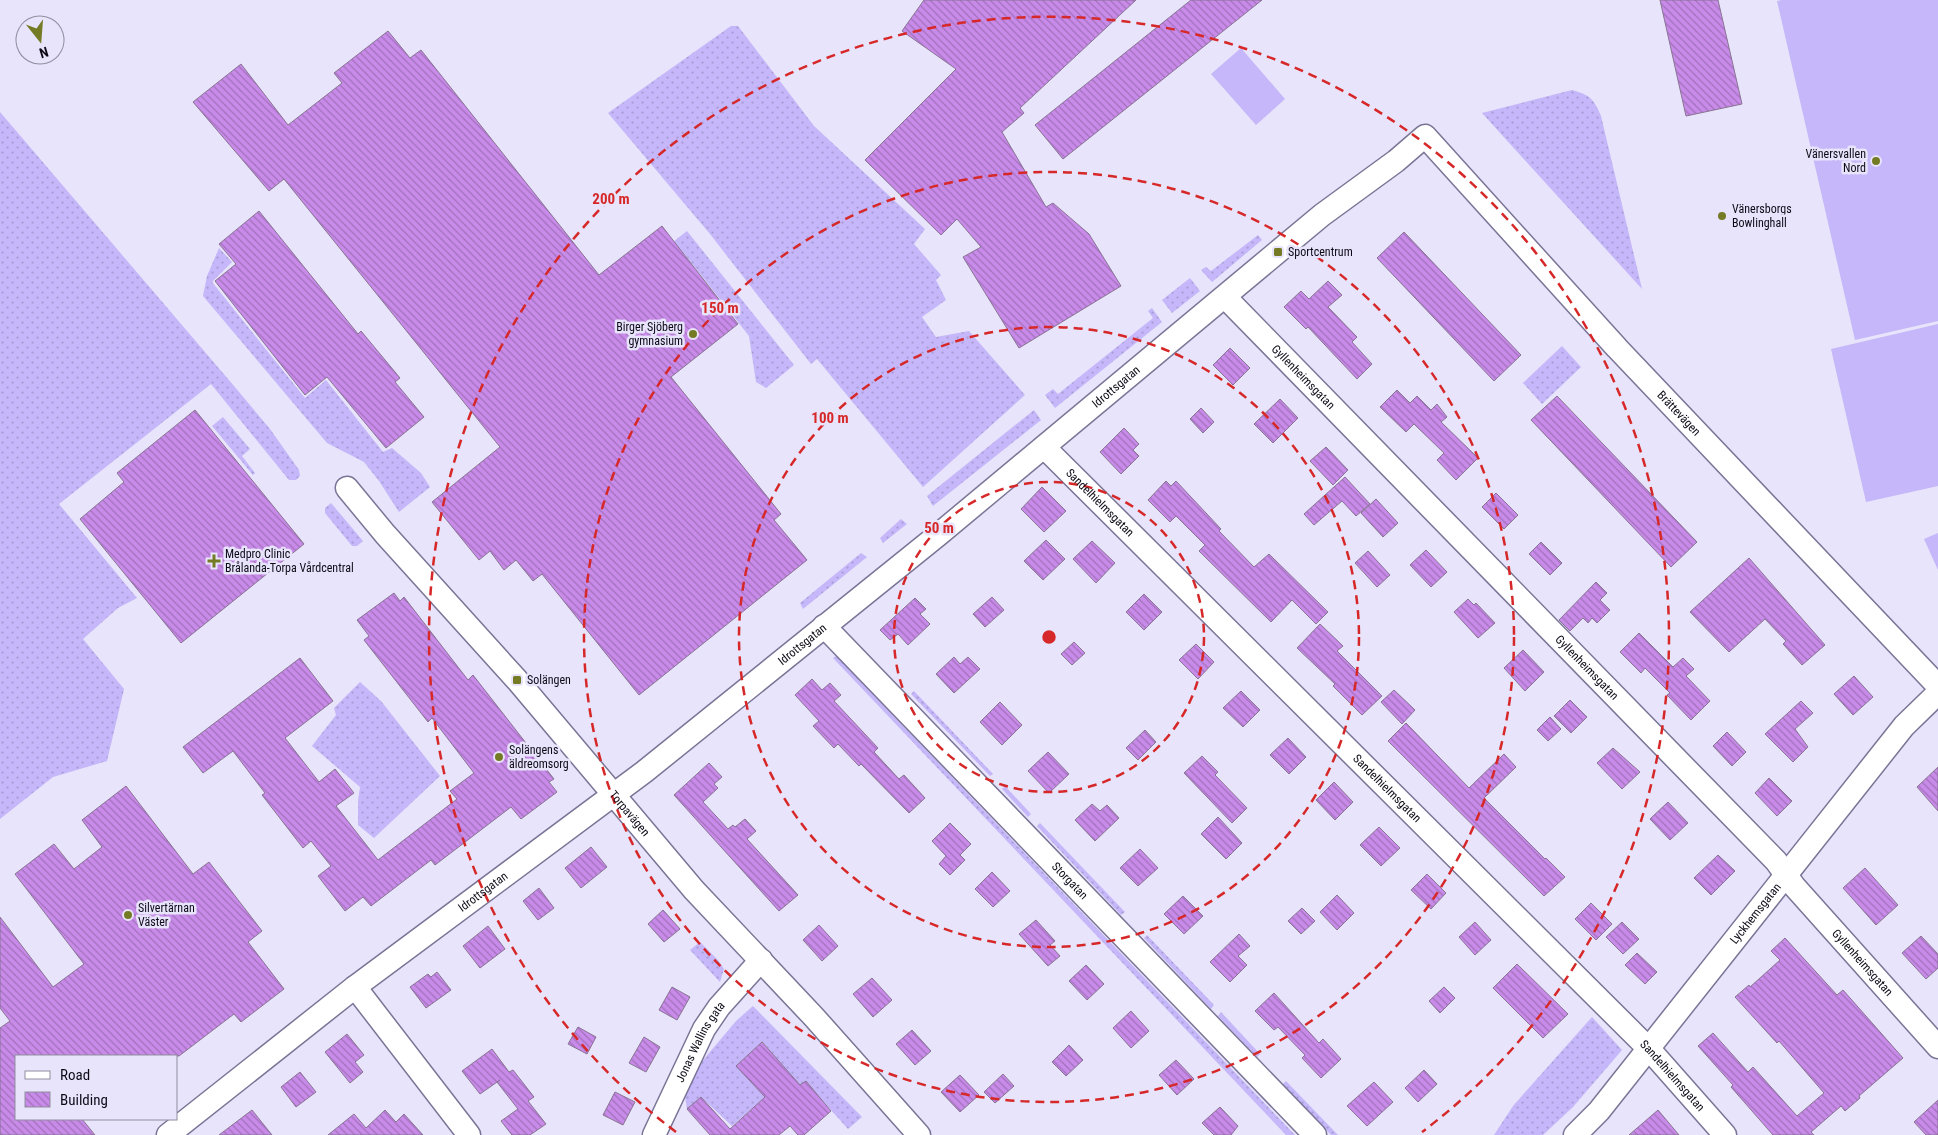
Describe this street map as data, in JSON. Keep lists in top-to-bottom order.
{
  "streets": {
    "street": [
      "Gyllenheimsgatan",
      "Idrottsgatan",
      "Brättevägen",
      "Sandelhielmsgatan",
      "Torpavägen",
      "Storgatan",
      "Lyckhemsgatan",
      "Jonas Wallins gata"
    ]
  },
  "crossings": [
    ["Gyllenheimsgatan", "Idrottsgatan"],
    ["Gyllenheimsgatan", "Lyckhemsgatan"],
    ["Idrottsgatan", "Brättevägen"],
    ["Idrottsgatan", "Sandelhielmsgatan"],
    ["Idrottsgatan", "Torpavägen"],
    ["Idrottsgatan", "Storgatan"],
    ["Sandelhielmsgatan", "Lyckhemsgatan"],
    ["Torpavägen", "Jonas Wallins gata"]
  ],
  "places": {
    "other": [
      "Vänersvallen Nord",
      "Vänersborgs Bowlinghall",
      "Birger Sjöberg gymnasium",
      "Solängens äldreomsorg",
      "Silvertärnan Väster"
    ],
    "transit": ["Sportcentrum", "Solängen"],
    "health": ["Medpro Clinic Brålanda-Torpa Vårdcentral"]
  },
  "legend": ["Road", "Building"],
  "north": "bottom",
  "rings": [
    "200 m",
    "150 m",
    "100 m",
    "50 m"
  ]
}
